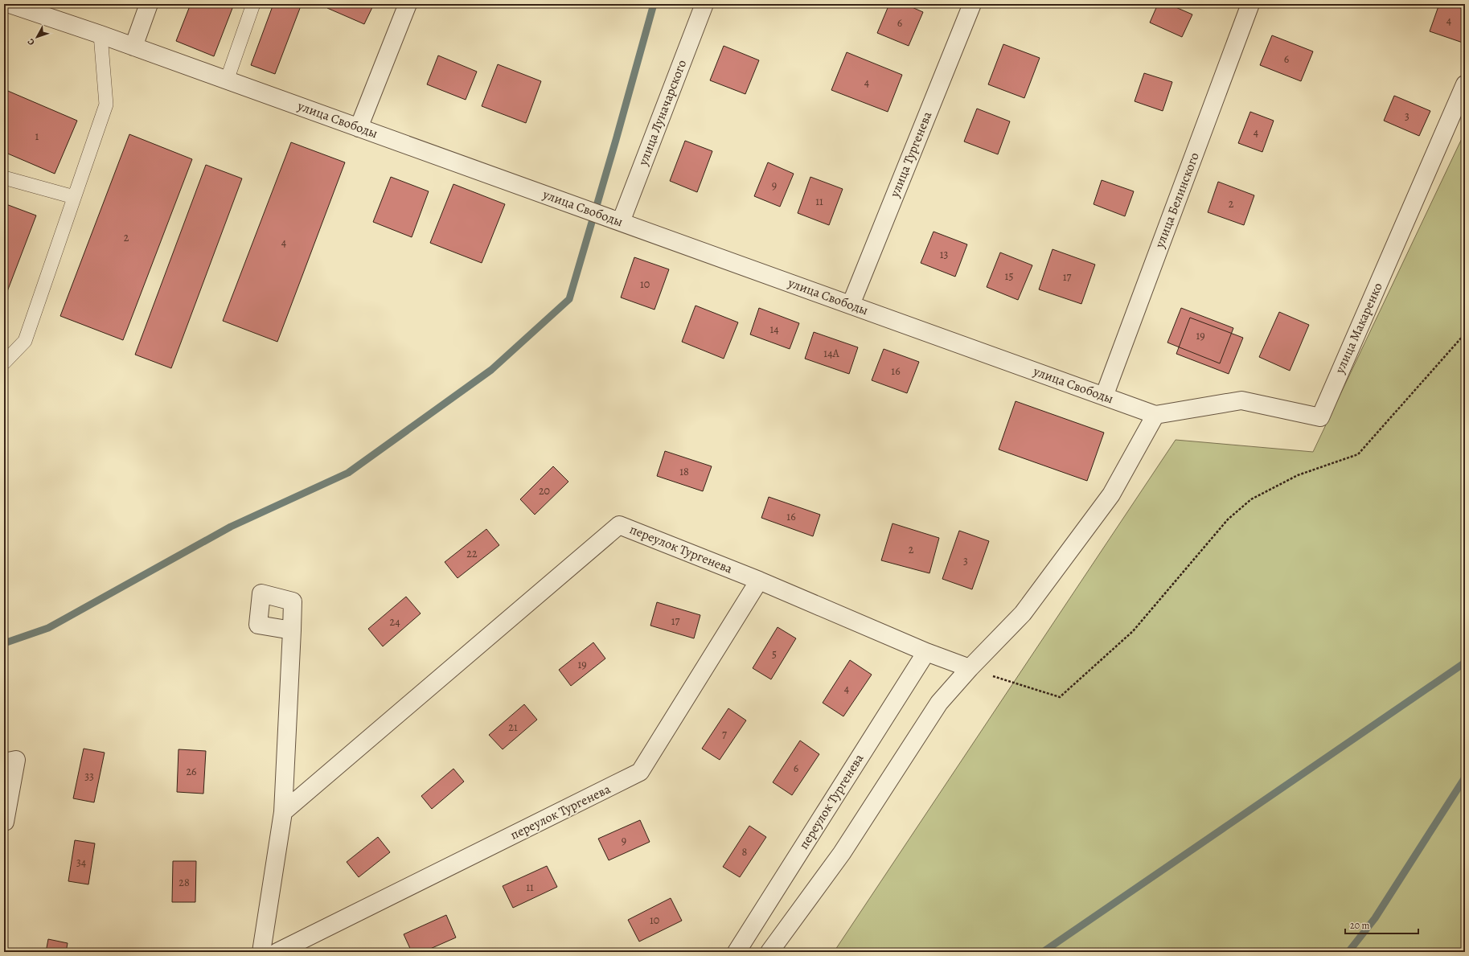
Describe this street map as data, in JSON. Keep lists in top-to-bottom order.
{
  "streets": {
    "street": [
      "улица Луначарского",
      "улица Свободы",
      "улица Тургенева",
      "улица Белинского",
      "улица Макаренко",
      "переулок Тургенева"
    ]
  },
  "crossings": [
    ["улица Луначарского", "улица Свободы"],
    ["улица Свободы", "улица Тургенева"],
    ["улица Свободы", "улица Белинского"],
    ["улица Свободы", "улица Макаренко"]
  ],
  "house_numbers": [
    "4",
    "6",
    "6",
    "4",
    "3",
    "4",
    "1",
    "9",
    "11",
    "2",
    "2",
    "4",
    "13",
    "15",
    "17",
    "10",
    "14",
    "19",
    "14А",
    "16",
    "18",
    "20",
    "16",
    "2",
    "22",
    "3",
    "17",
    "24",
    "5",
    "19",
    "4",
    "21",
    "7",
    "6",
    "26",
    "33",
    "9",
    "8",
    "34",
    "28",
    "11",
    "10"
  ],
  "scale_bar": "20 m",
  "north": "bottom left"
}
